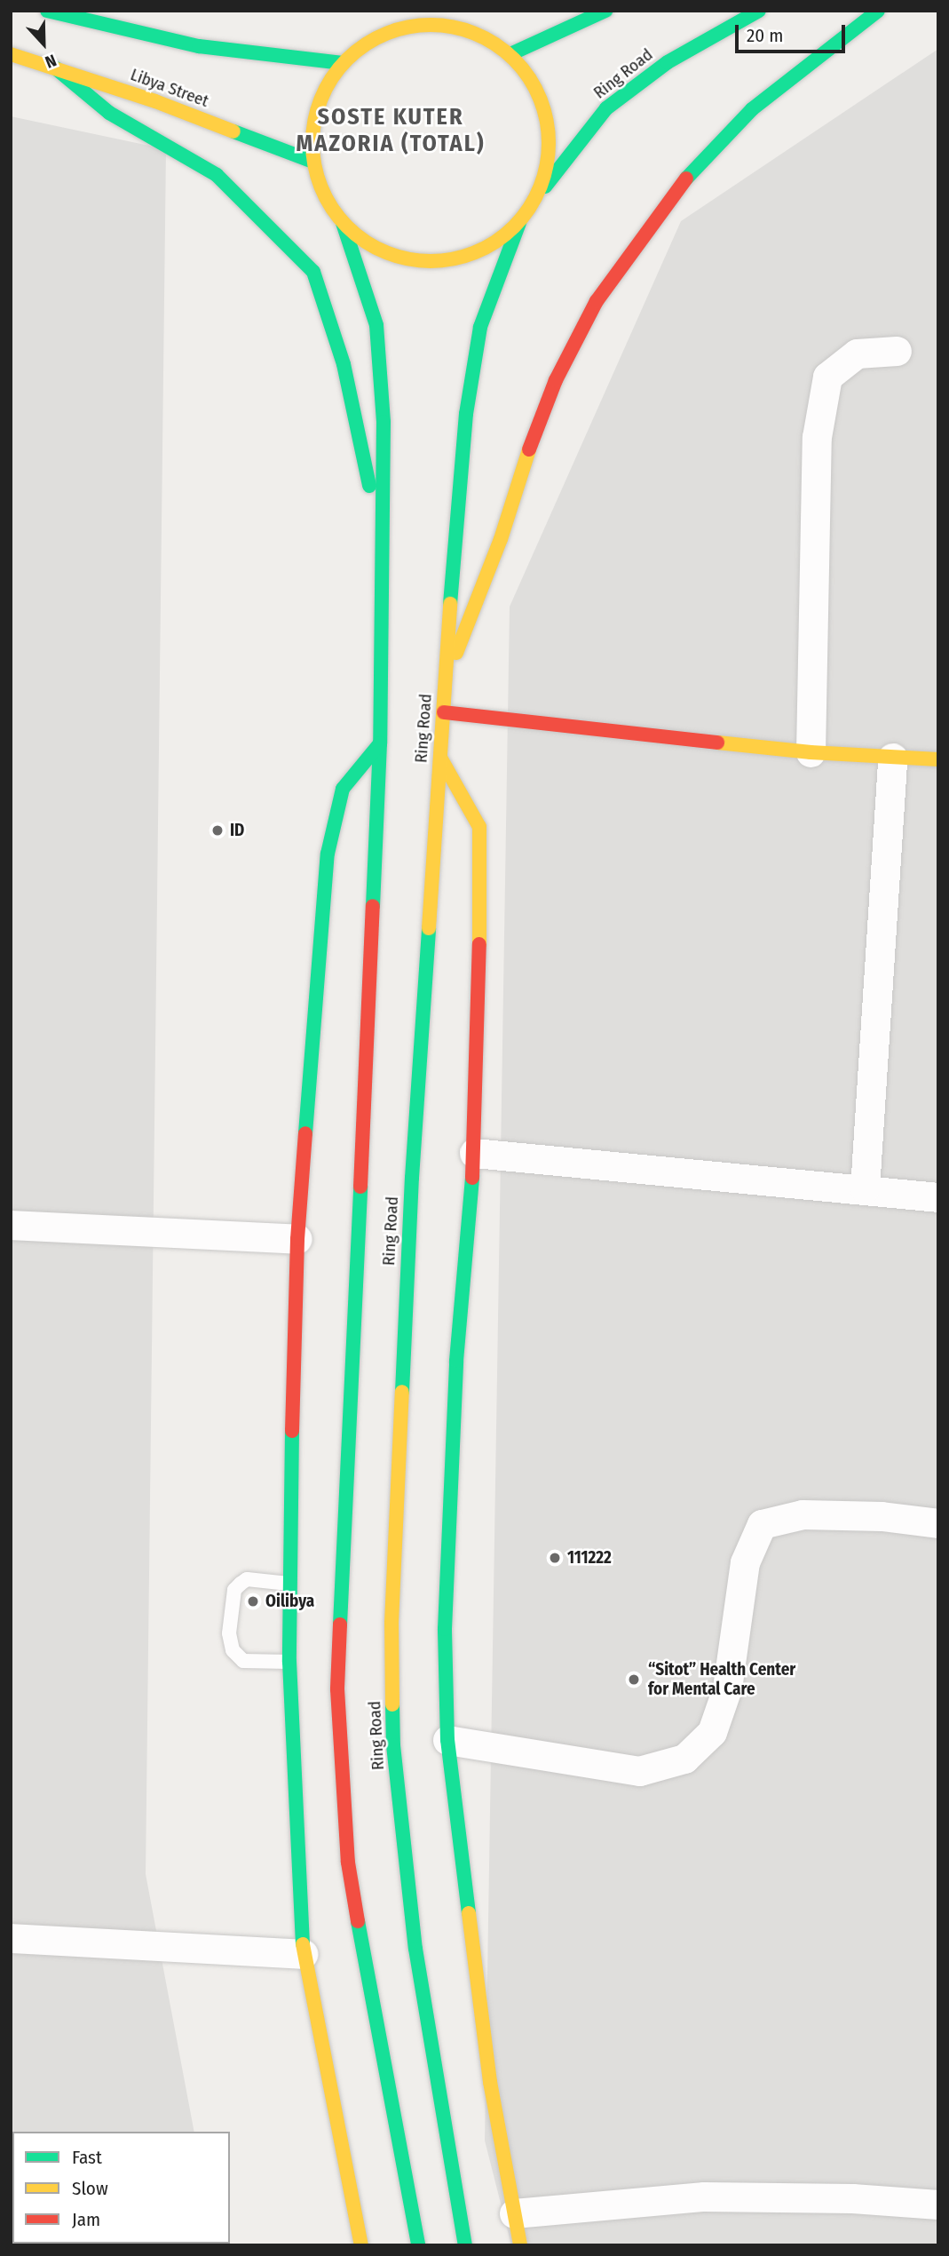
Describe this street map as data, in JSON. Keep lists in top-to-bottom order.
{
  "streets": {
    "main road": ["Ring Road", "Libya Street"]
  },
  "districts": ["SOSTE KUTER MAZORIA (TOTAL)"],
  "places": [
    "ID",
    "111222",
    "Oilibya",
    "“Sitot” Health Center for Mental Care"
  ],
  "legend": ["Fast", "Slow", "Jam"],
  "scale_bar": "20 m",
  "north": "bottom"
}
